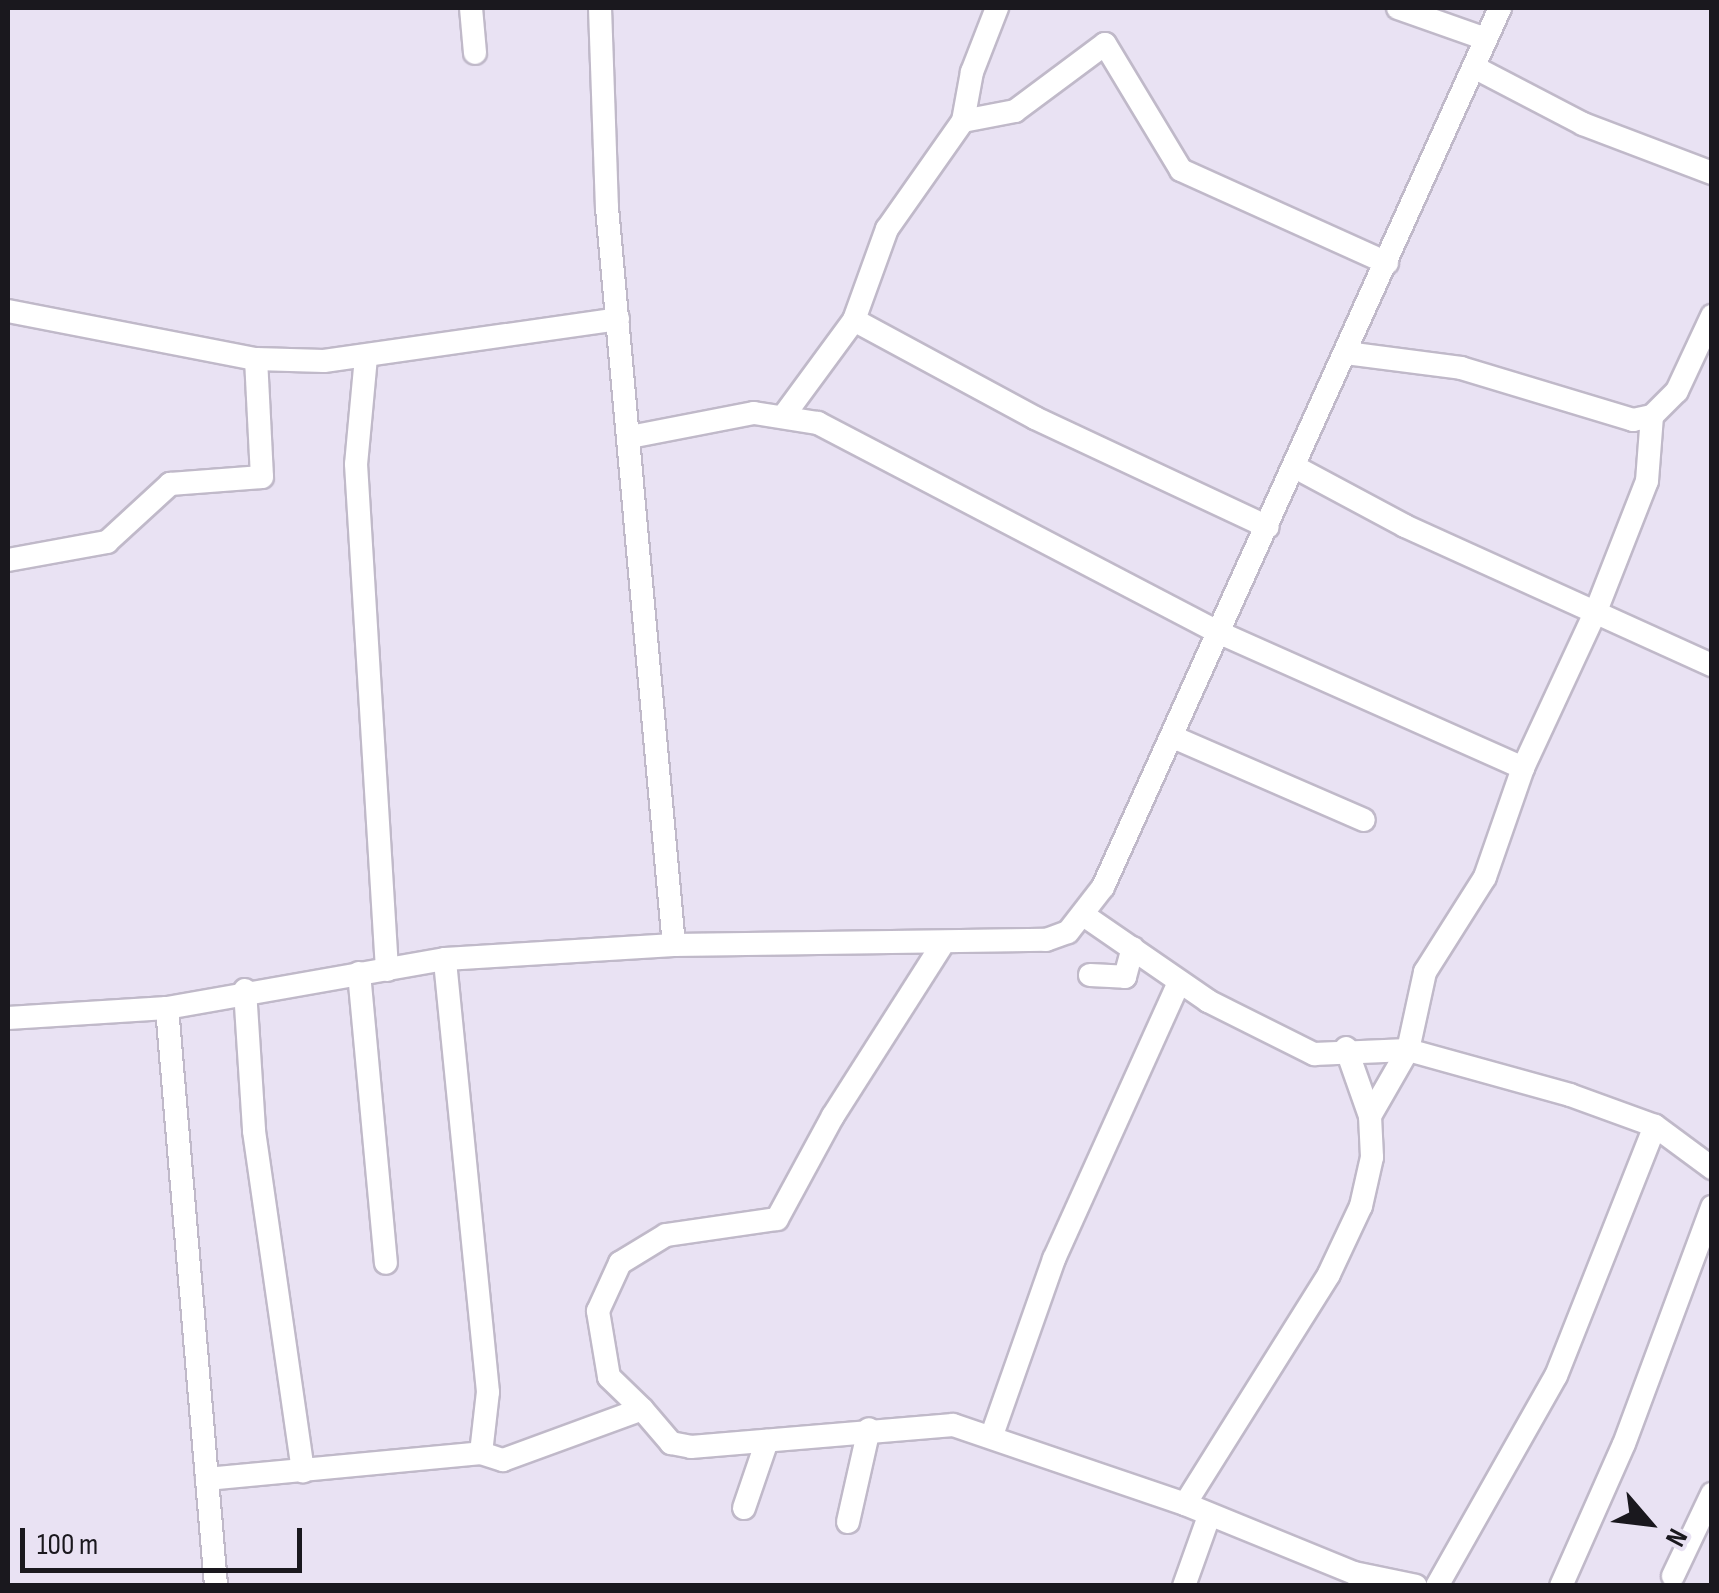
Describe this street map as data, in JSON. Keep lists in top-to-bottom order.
{
  "scale_bar": "100 m",
  "north": "bottom right"
}
